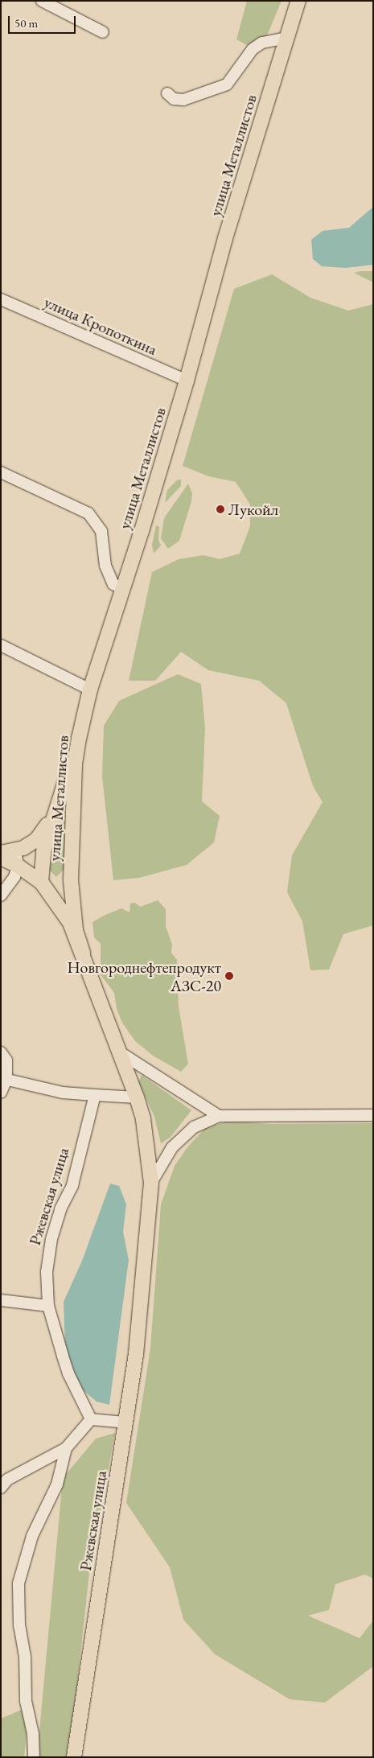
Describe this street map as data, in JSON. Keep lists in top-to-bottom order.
{
  "streets": {
    "main road": ["улица Металлистов", "Ржевская улица"],
    "street": ["улица Кропоткина"]
  },
  "crossings": [
    ["улица Металлистов", "улица Кропоткина"],
    ["улица Металлистов", "Ржевская улица"]
  ],
  "places": ["Лукойл", "Новгороднефтепродукт АЗС-20"],
  "scale_bar": "50 m"
}
